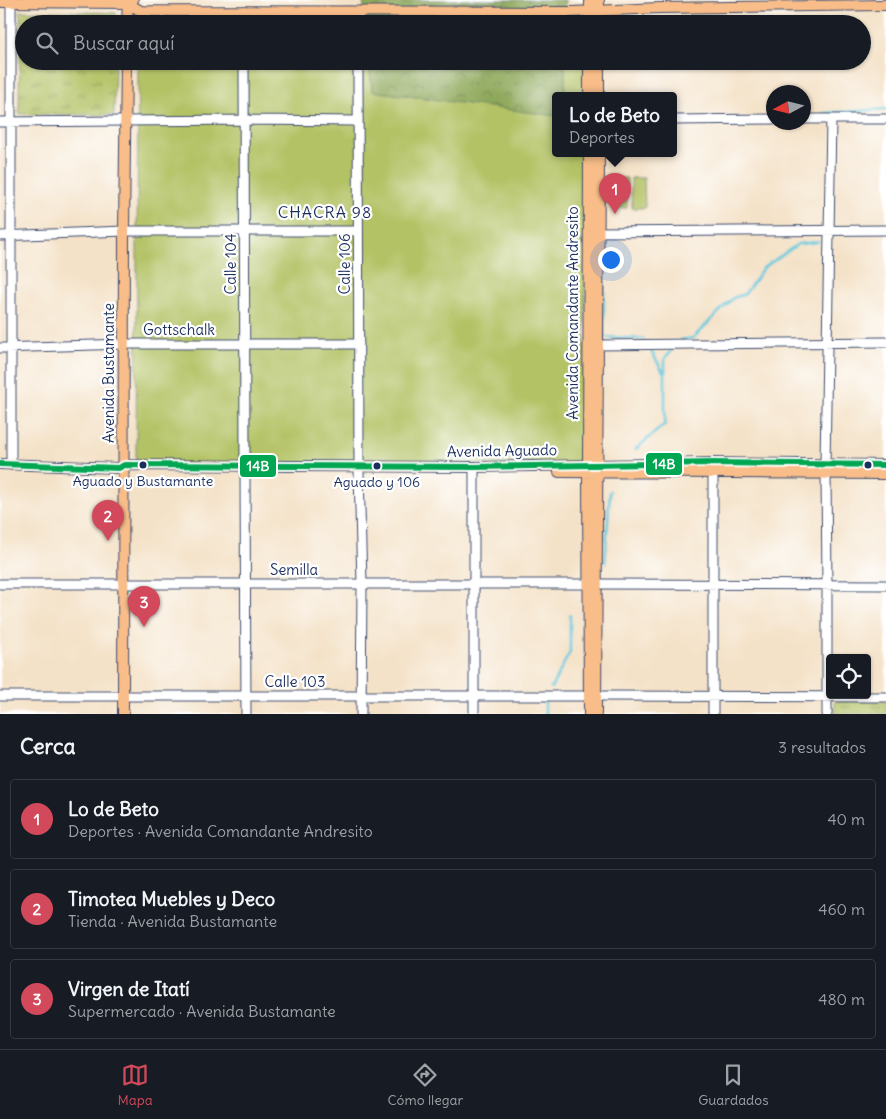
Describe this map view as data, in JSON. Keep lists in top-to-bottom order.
{
  "streets": {
    "main road": ["Avenida Comandante Andresito", "Avenida Bustamante", "Avenida Aguado"],
    "street": [
      "Calle 104",
      "Calle 106",
      "Gottschalk",
      "Semilla",
      "Calle 103"
    ]
  },
  "crossings": [
    ["Calle 104", "Gottschalk"],
    ["Calle 104", "Avenida Aguado"],
    ["Calle 104", "Semilla"],
    ["Calle 104", "Calle 103"],
    ["Calle 106", "Gottschalk"],
    ["Calle 106", "Avenida Aguado"],
    ["Calle 106", "Semilla"],
    ["Calle 106", "Calle 103"],
    ["Avenida Comandante Andresito", "Avenida Aguado"],
    ["Avenida Comandante Andresito", "Semilla"],
    ["Avenida Comandante Andresito", "Calle 103"],
    ["Gottschalk", "Avenida Bustamante"],
    ["Avenida Bustamante", "Avenida Aguado"],
    ["Avenida Bustamante", "Semilla"],
    ["Avenida Bustamante", "Calle 103"]
  ],
  "districts": ["CHACRA 98"],
  "places": ["Aguado y Bustamante", "Aguado y 106"],
  "lines": ["transit line 14B"],
  "north": "left",
  "page": {
    "search": "Buscar aquí",
    "popup": ["Lo de Beto", "Deportes"],
    "pins": ["1", "2", "3"],
    "heading": ["Cerca", "3 resultados"],
    "list": [
      {
        "mark": "1",
        "name": "Lo de Beto",
        "note": "Deportes · Avenida Comandante Andresito",
        "value": "40 m"
      },
      {
        "mark": "2",
        "name": "Timotea Muebles y Deco",
        "note": "Tienda · Avenida Bustamante",
        "value": "460 m"
      },
      {
        "mark": "3",
        "name": "Virgen de Itatí",
        "note": "Supermercado · Avenida Bustamante",
        "value": "480 m"
      }
    ],
    "nav": ["Mapa", "Cómo llegar", "Guardados"]
  }
}
